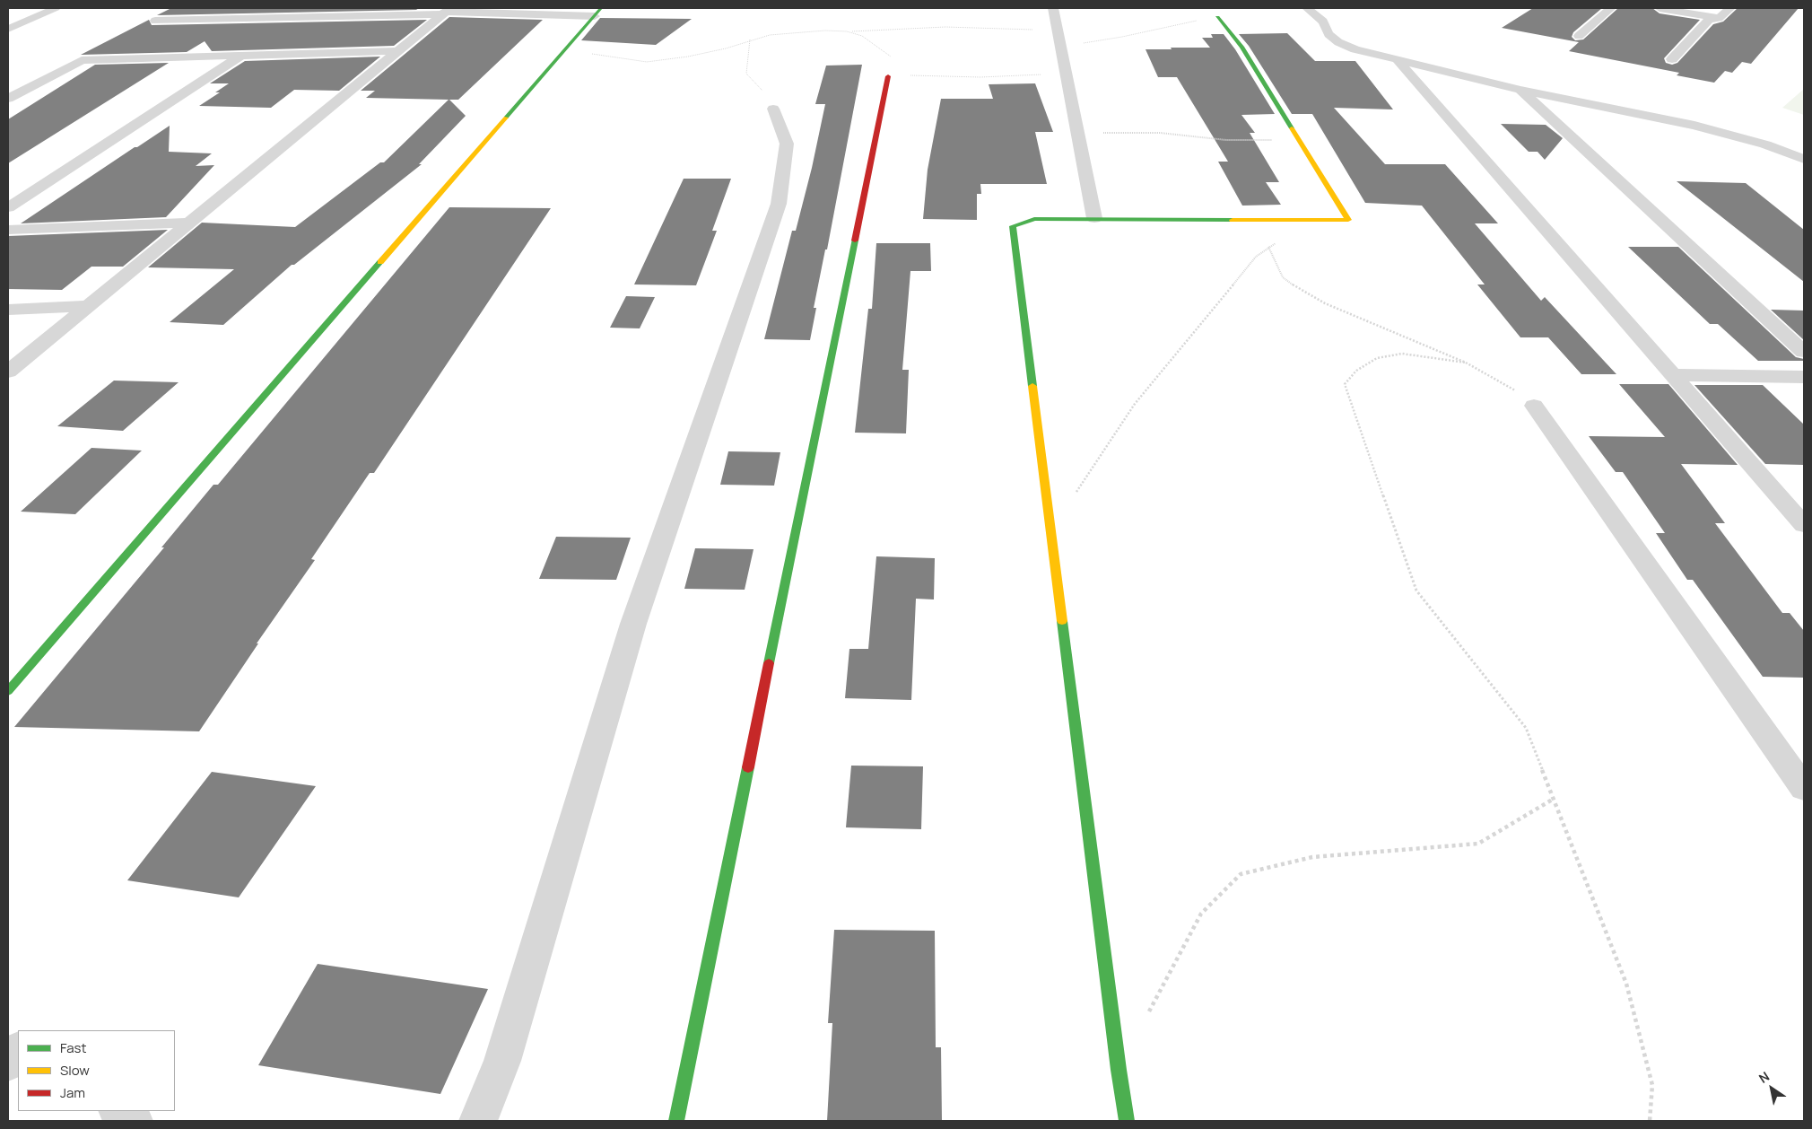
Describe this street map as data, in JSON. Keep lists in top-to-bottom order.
{
  "legend": ["Fast", "Slow", "Jam"],
  "north": "top left"
}
